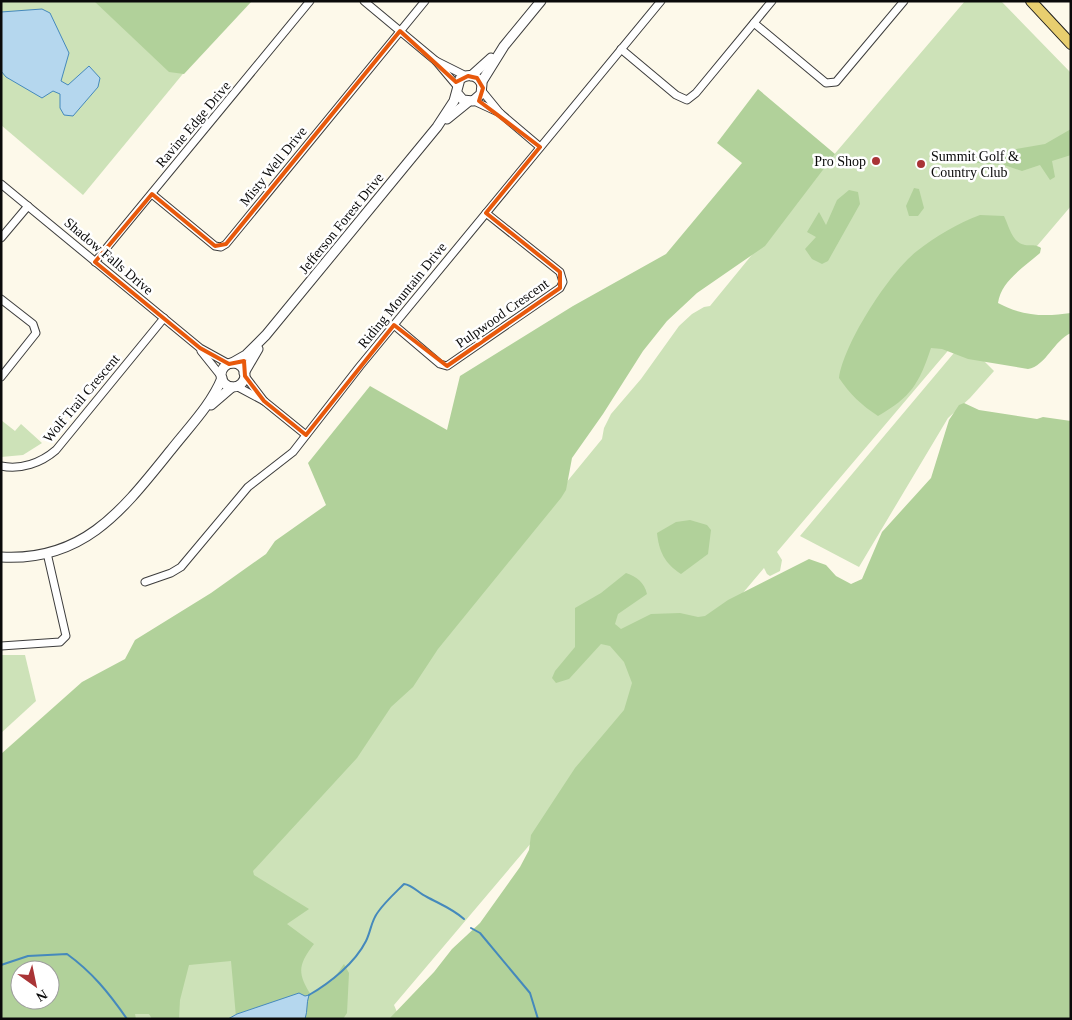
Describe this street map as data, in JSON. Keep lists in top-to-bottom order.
{
  "streets": {
    "street": [
      "Ravine Edge Drive",
      "Misty Well Drive",
      "Jefferson Forest Drive",
      "Shadow Falls Drive",
      "Riding Mountain Drive",
      "Pulpwood Crescent",
      "Wolf Trail Crescent"
    ]
  },
  "crossings": [
    ["Ravine Edge Drive", "Misty Well Drive"],
    ["Ravine Edge Drive", "Shadow Falls Drive"],
    ["Jefferson Forest Drive", "Shadow Falls Drive"],
    ["Shadow Falls Drive", "Wolf Trail Crescent"],
    ["Riding Mountain Drive", "Pulpwood Crescent"]
  ],
  "places": ["Pro Shop", "Summit Golf & Country Club"],
  "north": "bottom right"
}
